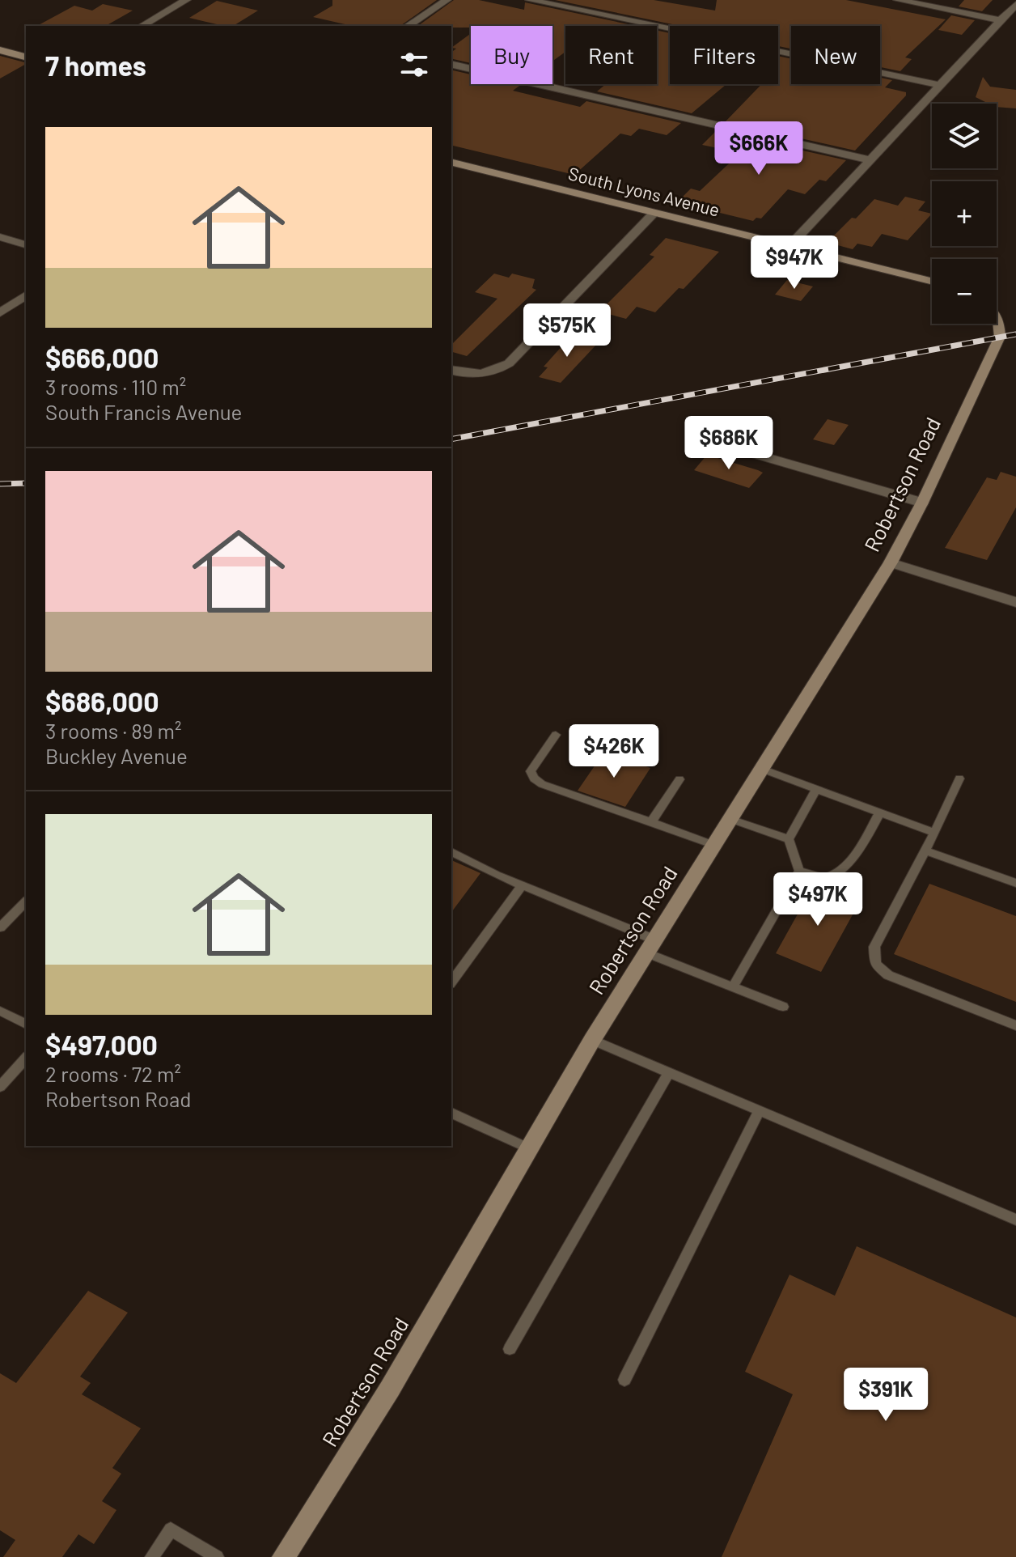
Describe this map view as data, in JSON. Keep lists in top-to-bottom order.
{
  "streets": {
    "street": ["South Lyons Avenue", "Robertson Road"]
  },
  "page": {
    "chip": [
      "Buy",
      "Rent",
      "Filters",
      "New"
    ],
    "heading": "7 homes",
    "map_buttons": ["+", "−"],
    "list": [
      {
        "name": "$666,000",
        "note": "3 rooms · 110 m² · South Francis Avenue"
      },
      {
        "name": "$686,000",
        "note": "3 rooms · 89 m² · Buckley Avenue"
      },
      {
        "name": "$497,000",
        "note": "2 rooms · 72 m² · Robertson Road"
      }
    ],
    "price": [
      "$666K",
      "$947K",
      "$575K",
      "$686K",
      "$426K",
      "$497K",
      "$391K"
    ]
  }
}
